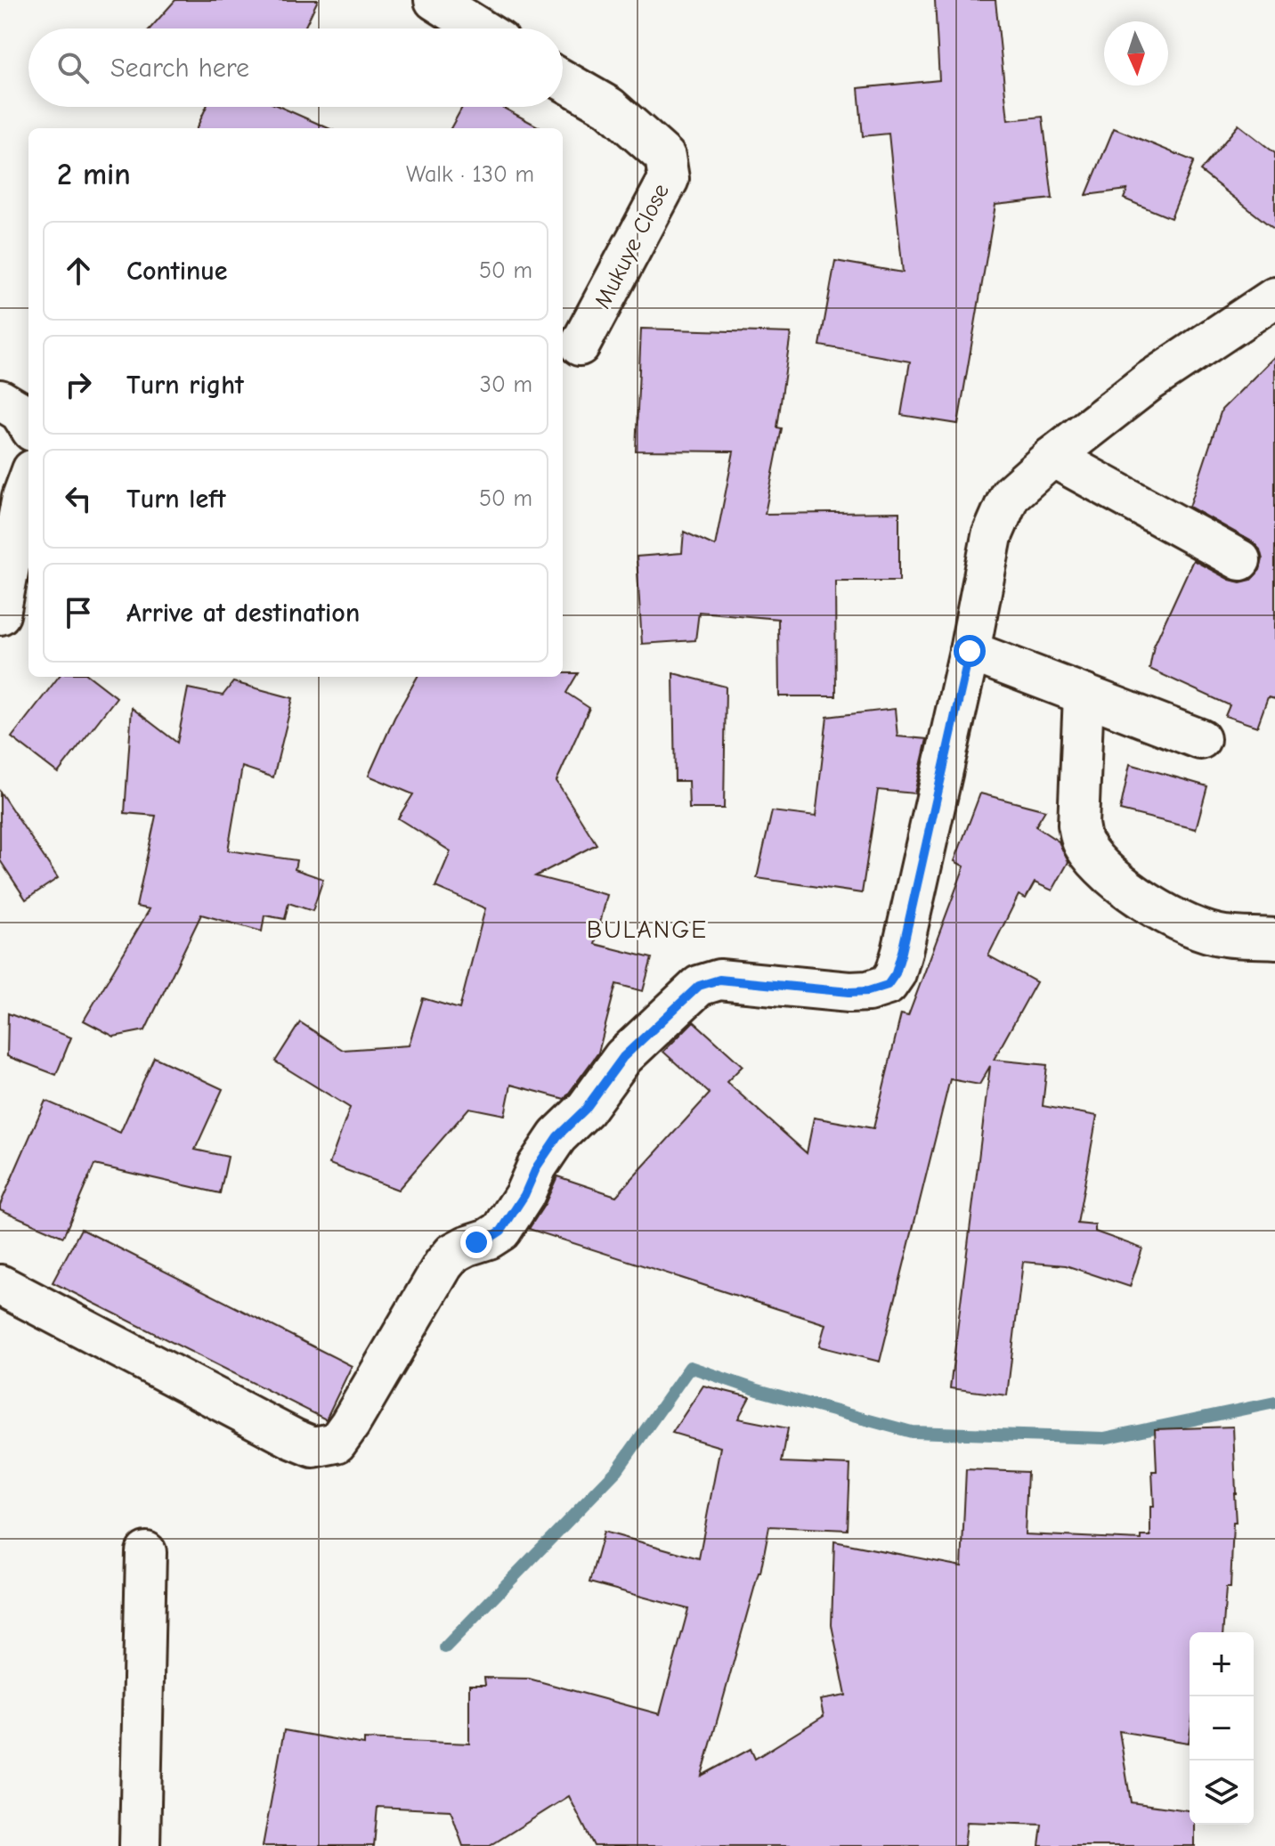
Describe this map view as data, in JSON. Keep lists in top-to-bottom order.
{
  "streets": {
    "street": ["Mukuye Close"]
  },
  "districts": ["BULANGE"],
  "north": "bottom",
  "page": {
    "search": "Search here",
    "heading": ["2 min", "Walk · 130 m"],
    "list": [
      ["Continue", "50 m"],
      ["Turn right", "30 m"],
      ["Turn left", "50 m"],
      "Arrive at destination"
    ],
    "map_buttons": ["+", "−"]
  }
}
